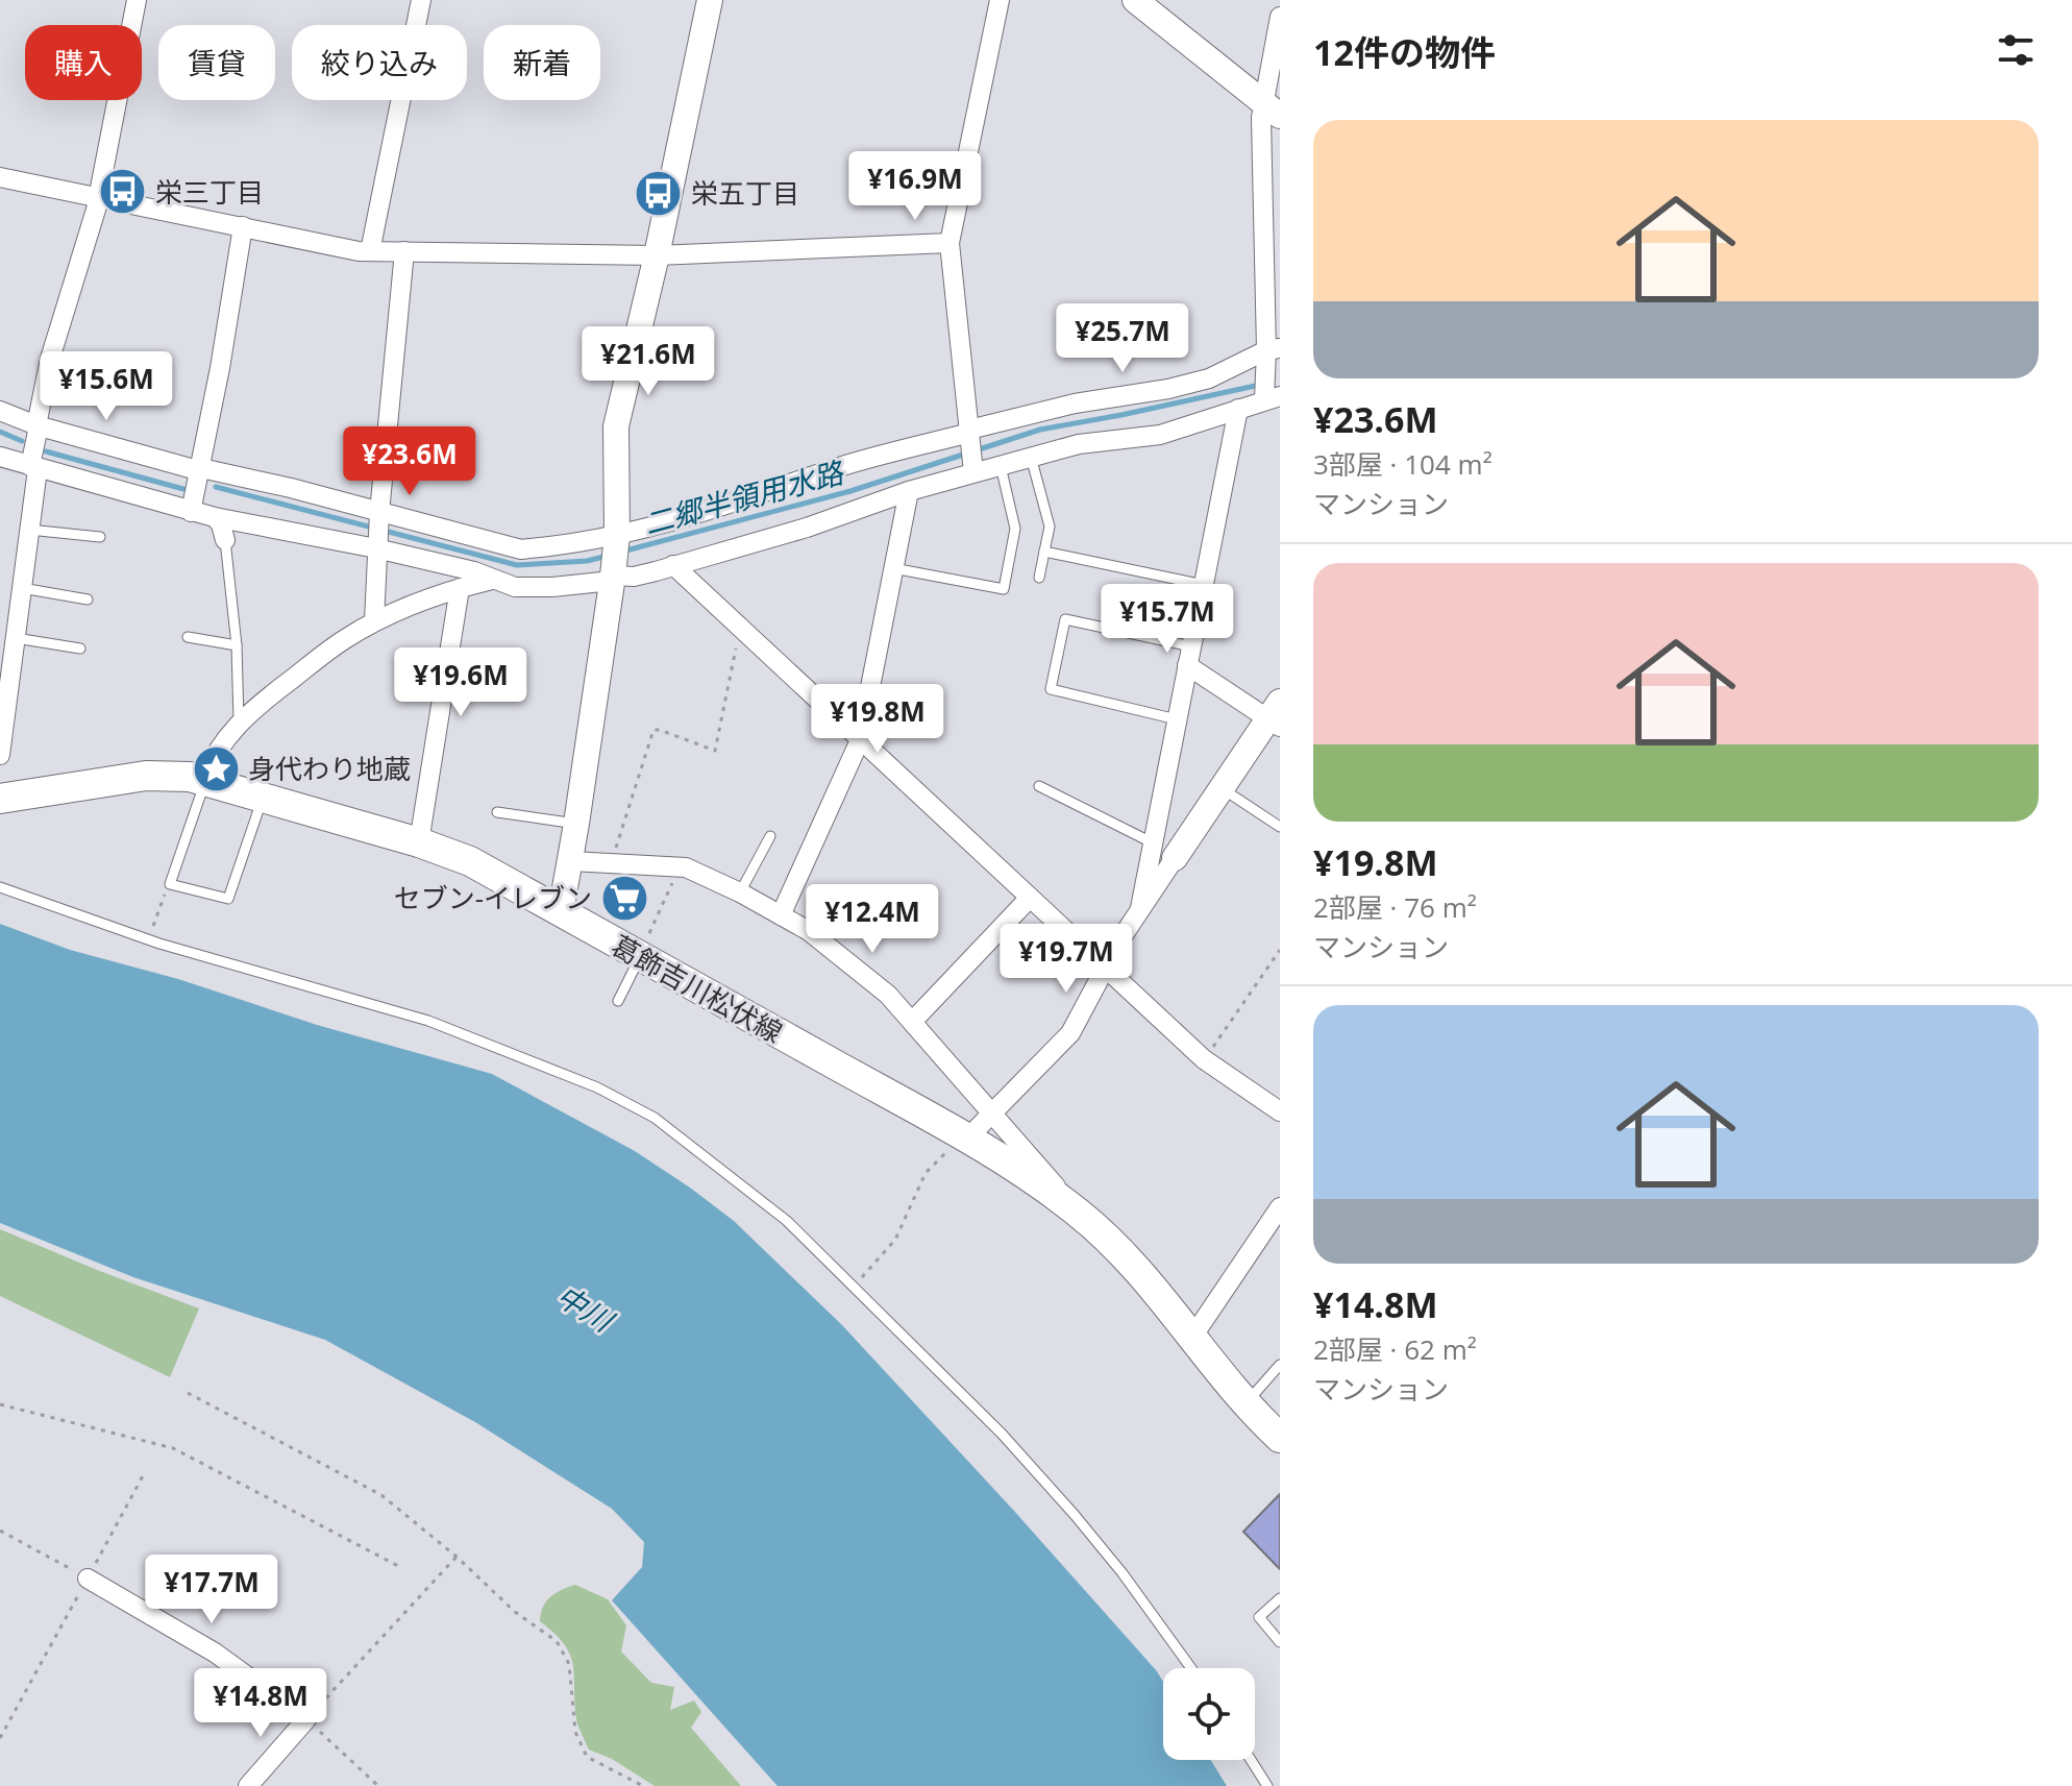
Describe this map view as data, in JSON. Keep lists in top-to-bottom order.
{
  "streets": {
    "main road": ["葛飾吉川松伏線"]
  },
  "water": ["二郷半領用水路", "中川"],
  "places": {
    "bus stop": ["栄三丁目", "栄五丁目"],
    "place": ["身代わり地蔵"],
    "supermarket": ["セブン-イレブン"]
  },
  "page": {
    "heading": "12件の物件",
    "chip": [
      "購入",
      "賃貸",
      "絞り込み",
      "新着"
    ],
    "list": [
      {
        "name": "¥23.6M",
        "note": "3部屋 · 104 m² · マンション"
      },
      {
        "name": "¥19.8M",
        "note": "2部屋 · 76 m² · マンション"
      },
      {
        "name": "¥14.8M",
        "note": "2部屋 · 62 m² · マンション"
      }
    ],
    "price": [
      "¥16.9M",
      "¥25.7M",
      "¥21.6M",
      "¥15.6M",
      "¥23.6M",
      "¥15.7M",
      "¥19.6M",
      "¥19.8M",
      "¥12.4M",
      "¥19.7M",
      "¥17.7M",
      "¥14.8M"
    ]
  }
}
